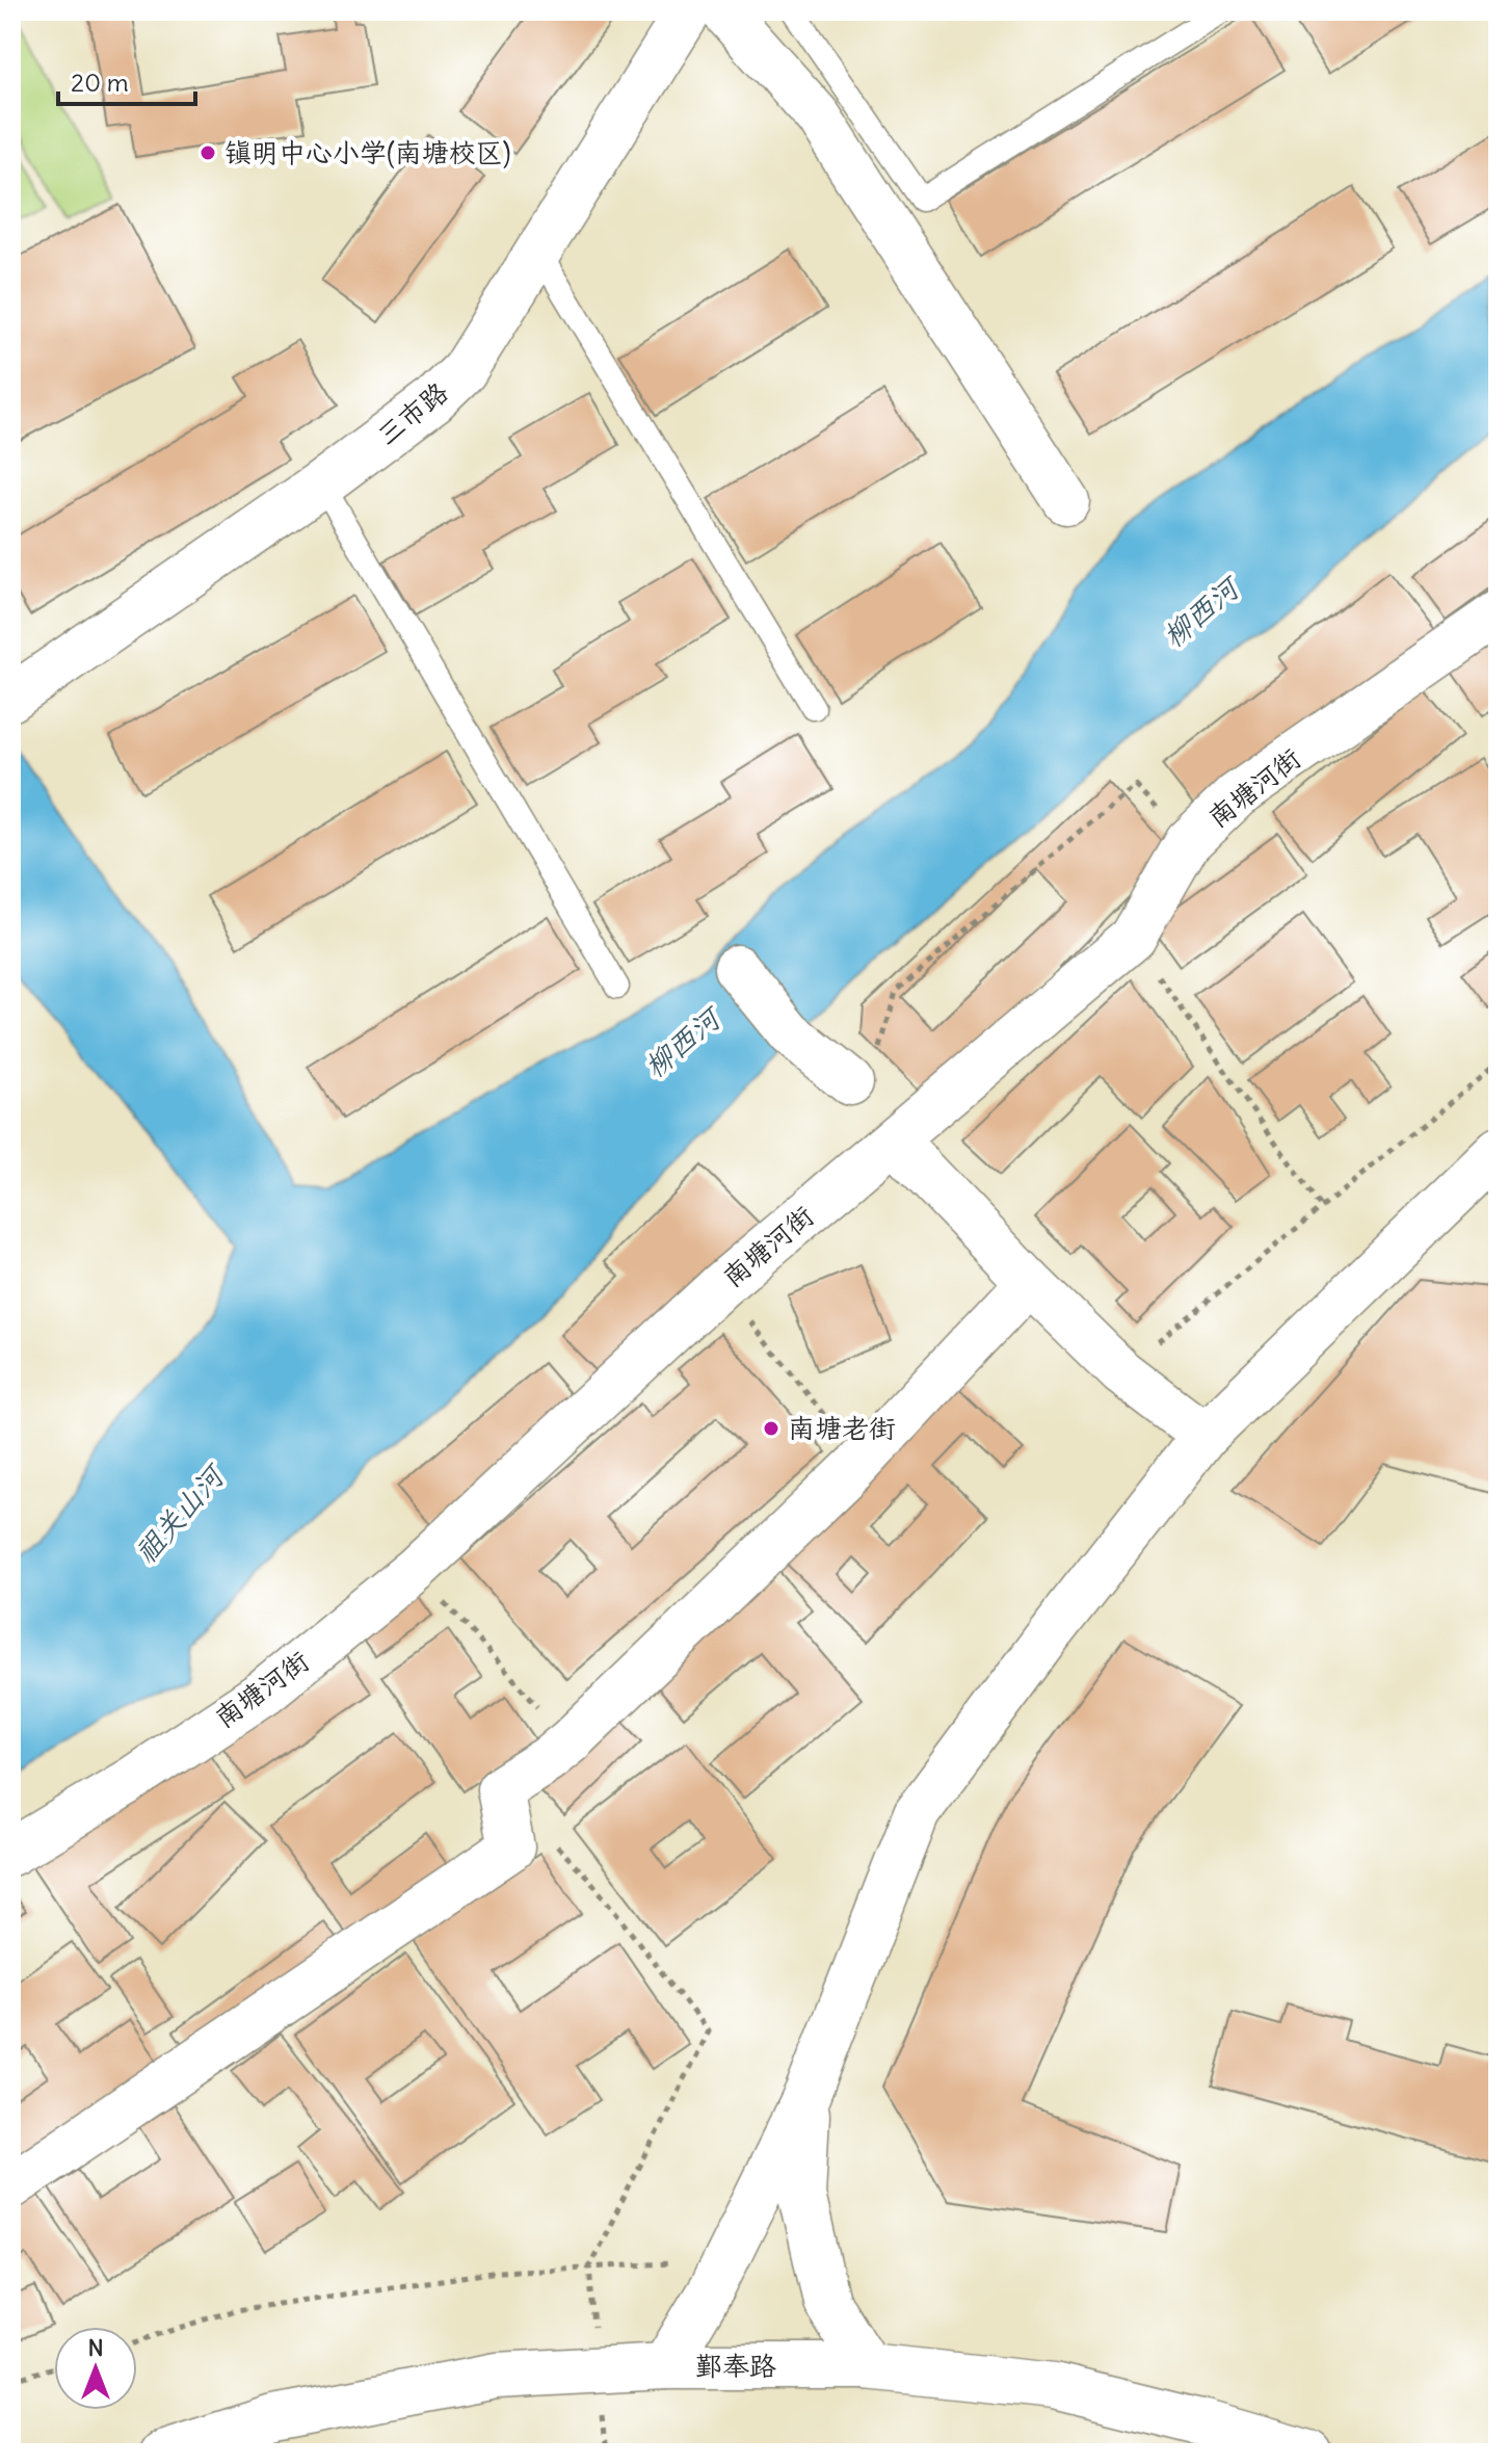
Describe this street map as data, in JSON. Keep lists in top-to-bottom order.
{
  "streets": {
    "street": ["三市路", "南塘河街", "鄞奉路"]
  },
  "water": ["柳西河", "祖关山河"],
  "places": ["镇明中心小学(南塘校区)", "南塘老街"],
  "scale_bar": "20 m",
  "north": "top"
}
